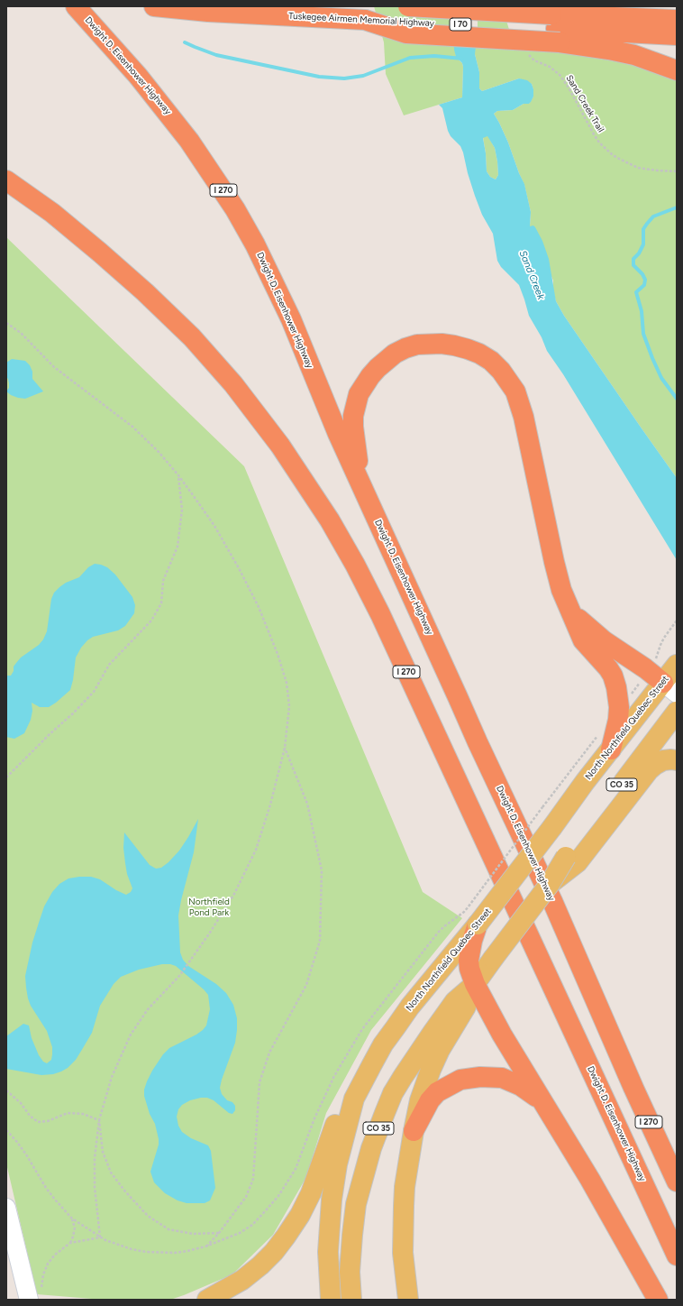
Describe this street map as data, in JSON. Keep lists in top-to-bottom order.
{
  "streets": {
    "highway": ["Tuskegee Airmen Memorial Highway", "Dwight D. Eisenhower Highway", "I 270"],
    "main road": ["North Northfield Quebec Street", "CO 35"],
    "path": ["Sand Creek Trail"]
  },
  "water": ["Sand Creek"],
  "parks": ["Northfield Pond Park"]
}
